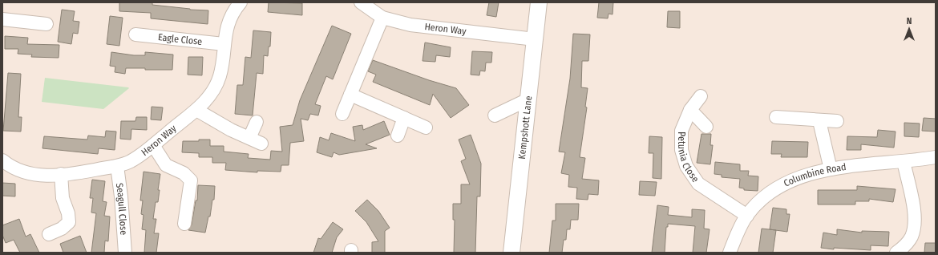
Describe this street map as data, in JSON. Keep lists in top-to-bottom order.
{
  "streets": {
    "street": [
      "Heron Way",
      "Eagle Close",
      "Kempshott Lane",
      "Petunia Close",
      "Columbine Road",
      "Seagull Close"
    ]
  },
  "crossings": [
    ["Heron Way", "Eagle Close"],
    ["Heron Way", "Kempshott Lane"],
    ["Heron Way", "Seagull Close"],
    ["Petunia Close", "Columbine Road"]
  ],
  "north": "top"
}
